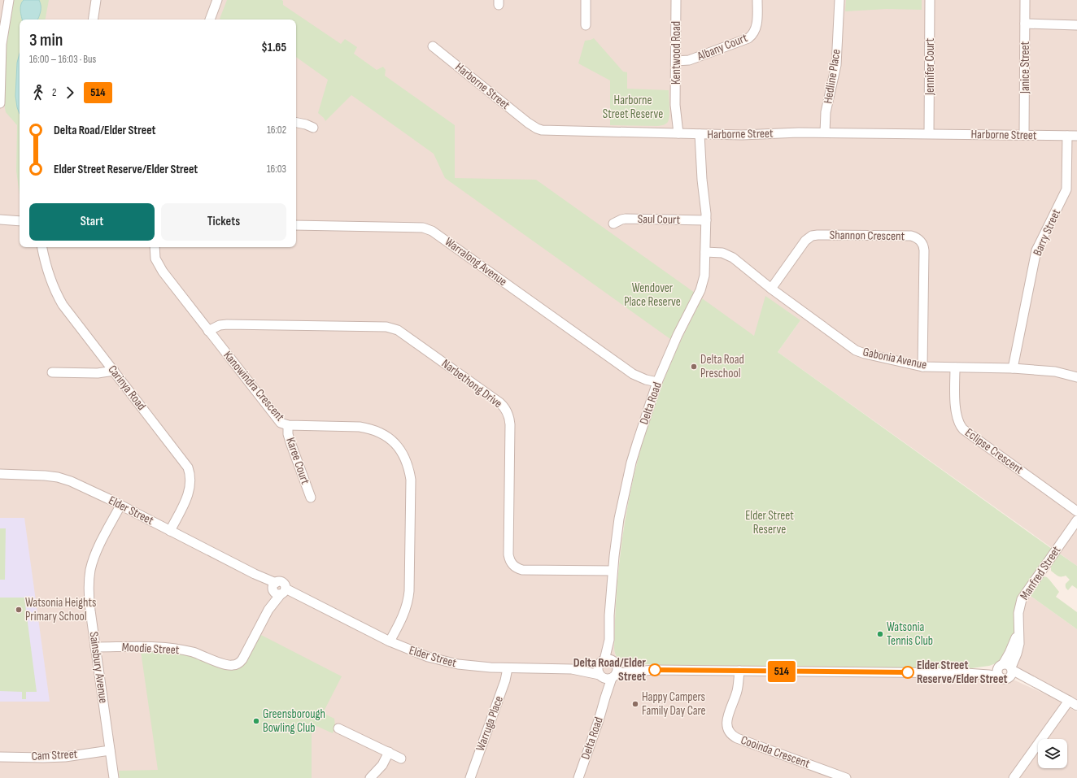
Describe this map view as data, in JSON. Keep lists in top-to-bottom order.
{
  "streets": {
    "street": [
      "Albany Court",
      "Kentwood Road",
      "Jennifer Court",
      "Janice Street",
      "Hedline Place",
      "Harborne Street",
      "Saul Court",
      "Barry Street",
      "Shannon Crescent",
      "Warralong Avenue",
      "Gabonia Avenue",
      "Narbethong Drive",
      "Kanowindra Crescent",
      "Carinya Road",
      "Delta Road",
      "Eclipse Crescent",
      "Karee Court",
      "Elder Street",
      "Manfred Street",
      "Moodie Street",
      "Sainsbury Avenue",
      "Warruga Place",
      "Cooinda Crescent",
      "Cam Street"
    ]
  },
  "crossings": [
    ["Albany Court", "Kentwood Road"],
    ["Kentwood Road", "Harborne Street"],
    ["Jennifer Court", "Harborne Street"],
    ["Janice Street", "Harborne Street"],
    ["Hedline Place", "Harborne Street"],
    ["Harborne Street", "Barry Street"],
    ["Harborne Street", "Delta Road"],
    ["Saul Court", "Delta Road"],
    ["Barry Street", "Gabonia Avenue"],
    ["Shannon Crescent", "Gabonia Avenue"],
    ["Warralong Avenue", "Delta Road"],
    ["Gabonia Avenue", "Delta Road"],
    ["Gabonia Avenue", "Eclipse Crescent"],
    ["Narbethong Drive", "Kanowindra Crescent"],
    ["Narbethong Drive", "Delta Road"],
    ["Kanowindra Crescent", "Karee Court"],
    ["Kanowindra Crescent", "Elder Street"],
    ["Carinya Road", "Elder Street"],
    ["Delta Road", "Elder Street"],
    ["Elder Street", "Manfred Street"],
    ["Elder Street", "Moodie Street"],
    ["Elder Street", "Sainsbury Avenue"],
    ["Elder Street", "Warruga Place"],
    ["Elder Street", "Cooinda Crescent"],
    ["Moodie Street", "Sainsbury Avenue"],
    ["Sainsbury Avenue", "Cam Street"]
  ],
  "parks": ["Harborne Street Reserve", "Wendover Place Reserve", "Elder Street Reserve"],
  "places": [
    "Delta Road Preschool",
    "Watsonia Heights Primary School",
    "Watsonia Tennis Club",
    "Delta Road/Elder Street",
    "Elder Street Reserve/Elder Street",
    "Happy Campers Family Day Care",
    "Greensborough Bowling Club"
  ],
  "lines": ["bus line 514"],
  "page": {
    "on_map": "514",
    "heading": ["3 min", "16:00 – 16:03 · Bus", "$1.65"],
    "legs": ["2", "514"],
    "list": [
      {
        "name": "Delta Road/Elder Street",
        "value": "16:02"
      },
      {
        "name": "Elder Street Reserve/Elder Street",
        "value": "16:03"
      }
    ],
    "buttons": ["Start", "Tickets"]
  }
}
